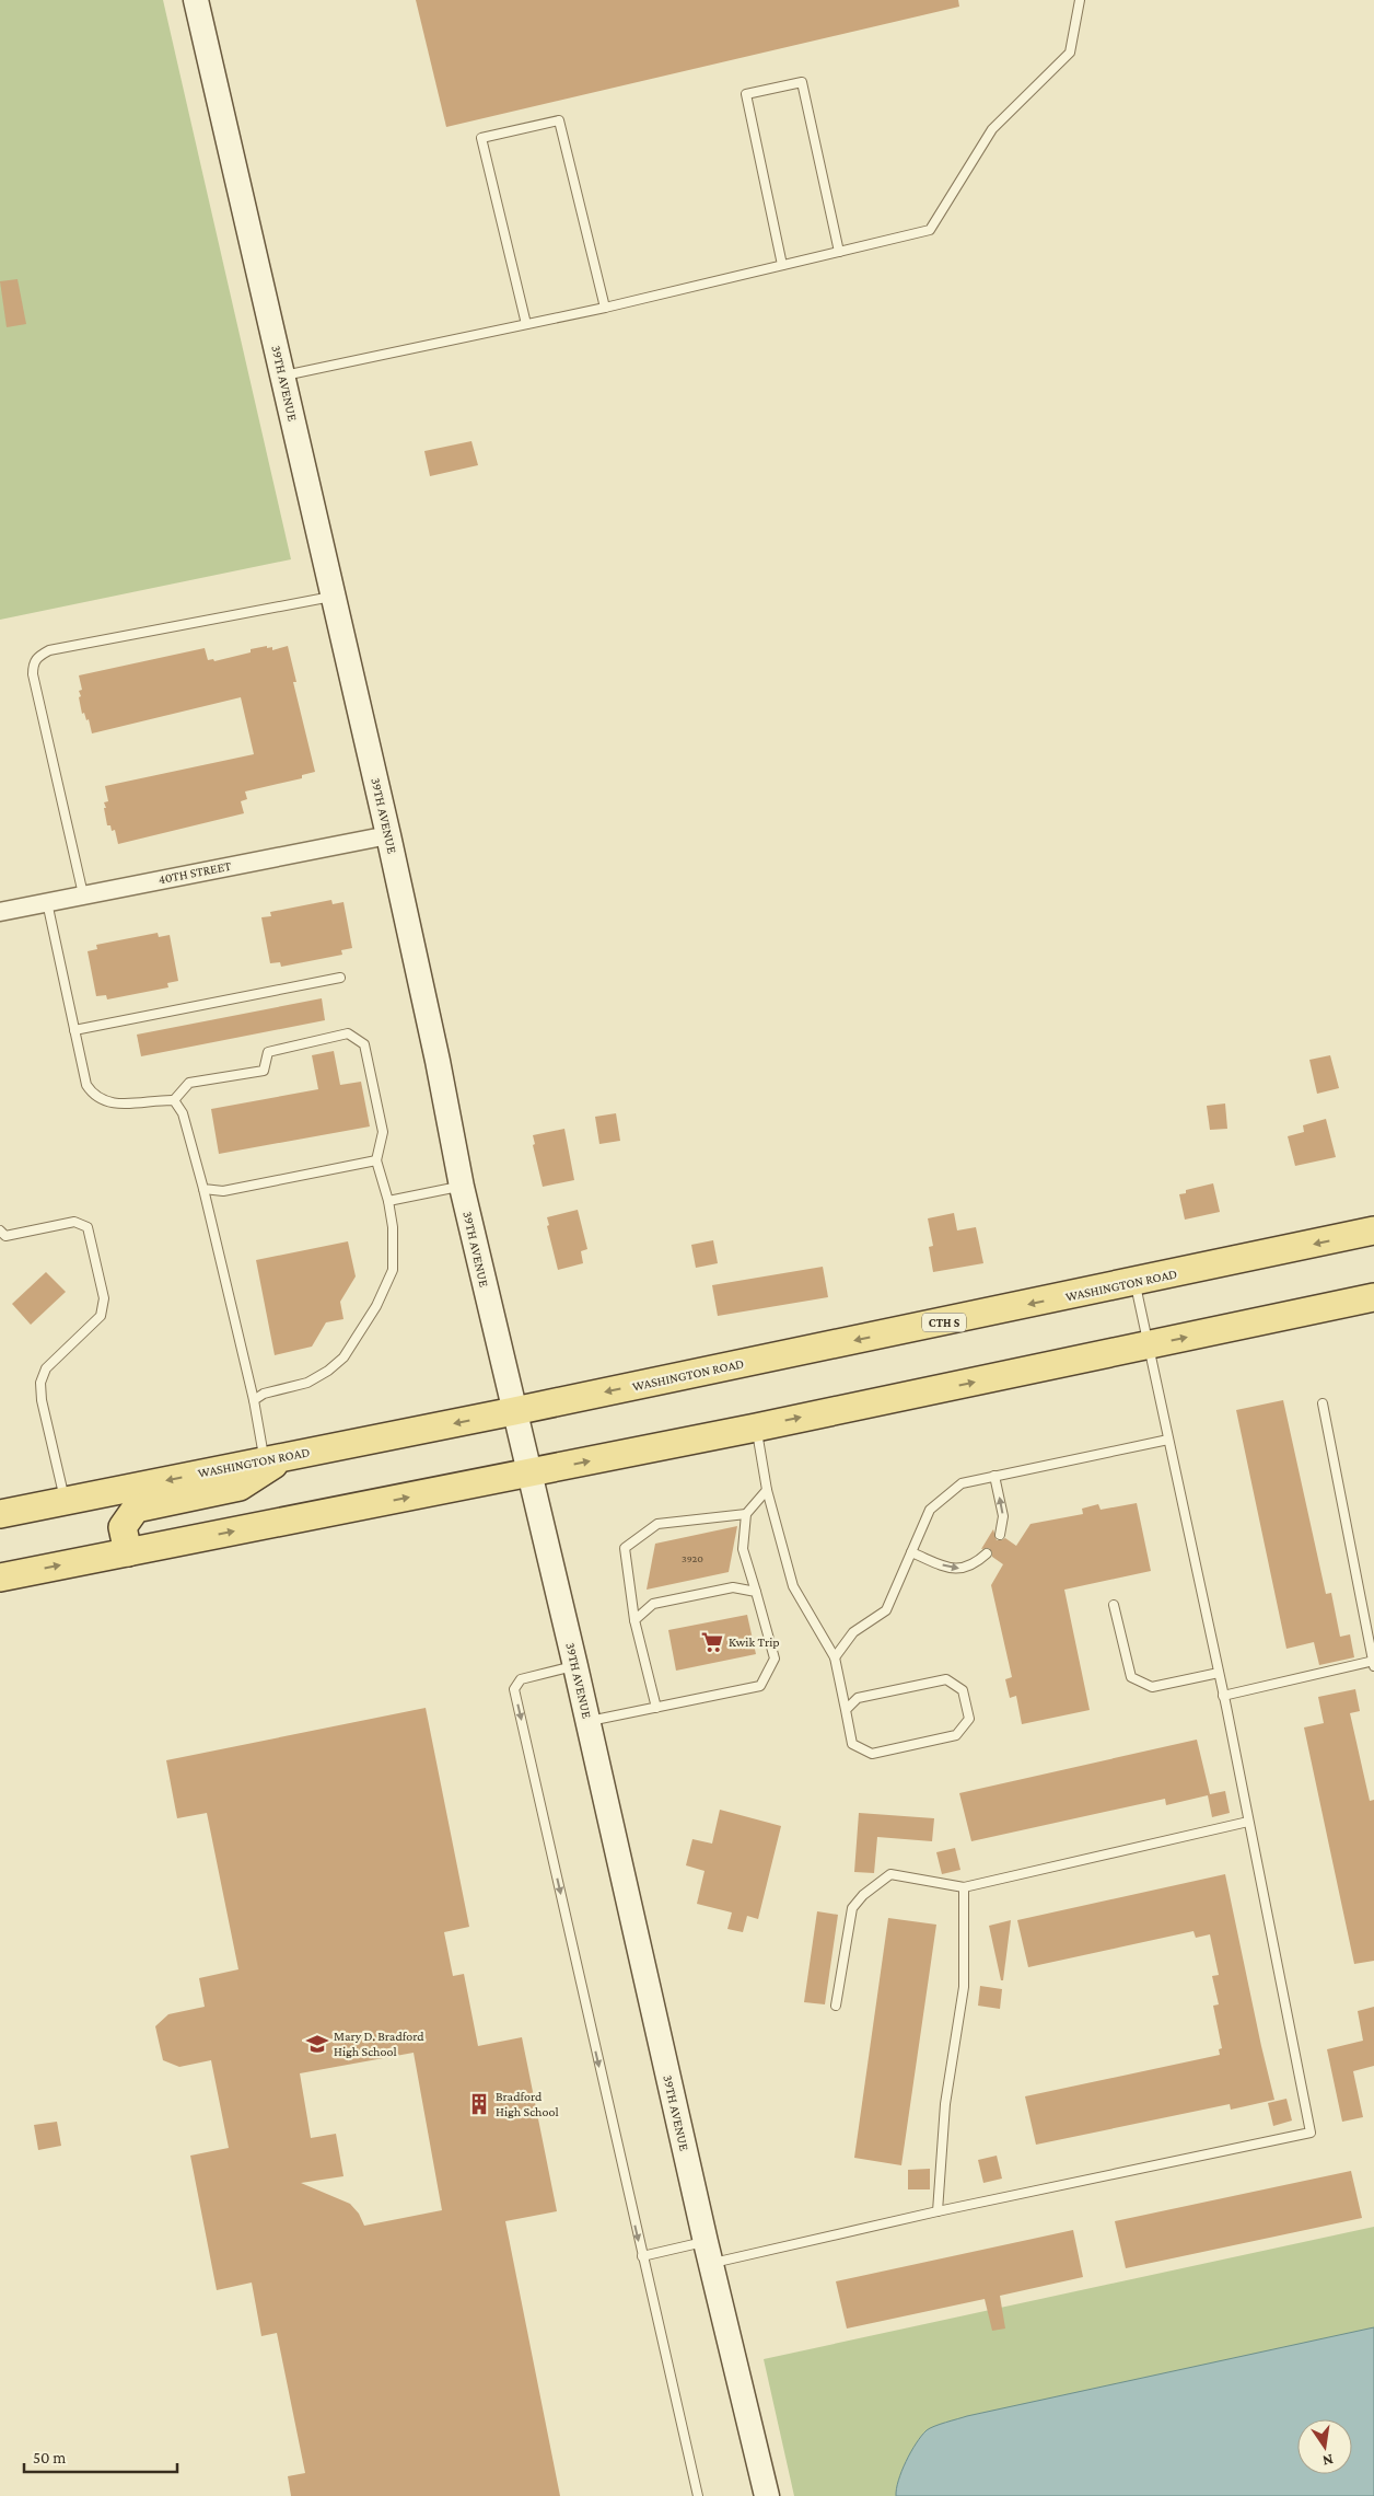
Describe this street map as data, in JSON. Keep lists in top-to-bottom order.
{
  "streets": {
    "main road": ["39TH AVENUE", "WASHINGTON ROAD", "CTH S"],
    "street": ["40TH STREET"]
  },
  "crossings": [
    ["39TH AVENUE", "40TH STREET"],
    ["39TH AVENUE", "WASHINGTON ROAD"]
  ],
  "places": {
    "supermarket": ["Kwik Trip"],
    "school or university": ["Mary D. Bradford High School"],
    "building": ["Bradford High School"]
  },
  "house_numbers": ["3920"],
  "scale_bar": "50 m",
  "north": "bottom"
}
